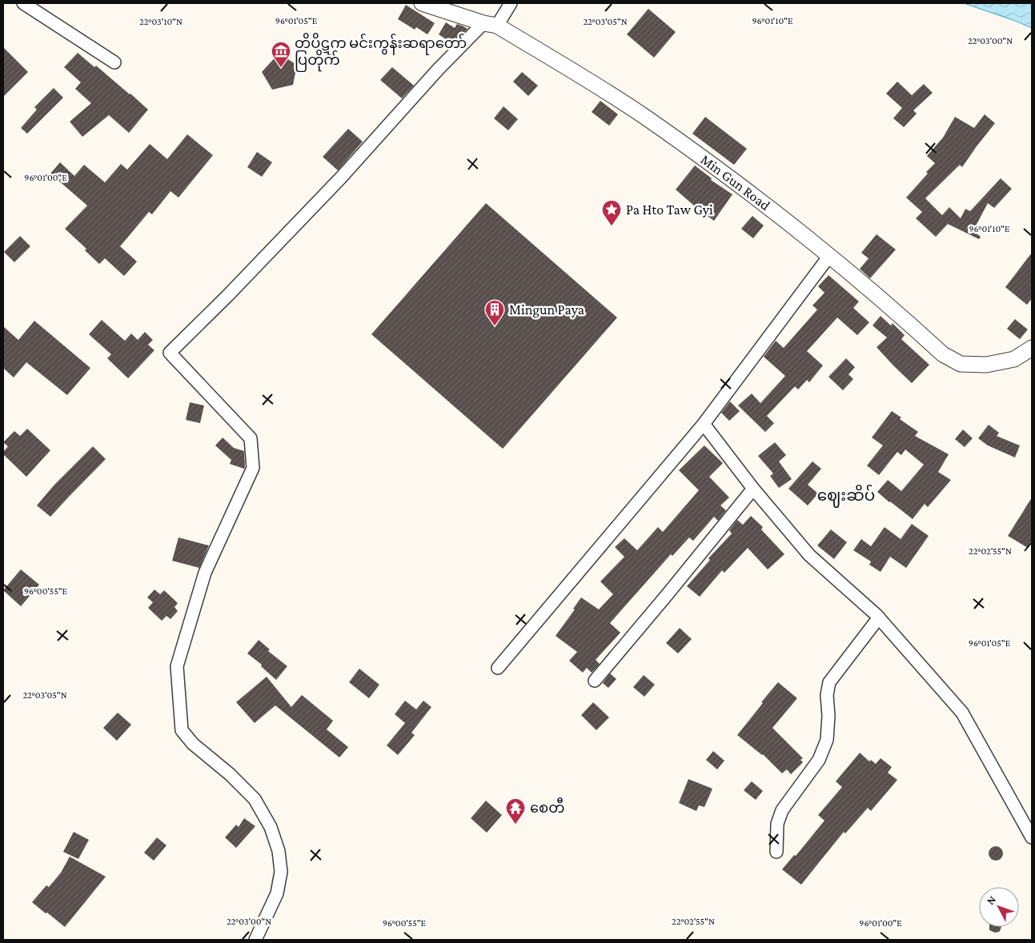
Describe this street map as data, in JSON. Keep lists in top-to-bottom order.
{
  "streets": {
    "street": ["Min Gun Road"]
  },
  "districts": ["ဈေးဆိပ်"],
  "places": {
    "museum": ["တိပိဋက မင်းကွန်းဆရာတော် ပြတိုက်"],
    "place": ["Pa Hto Taw Gyi"],
    "building": ["Mingun Paya"],
    "temple": ["စေတီ"]
  },
  "north": "top left",
  "coordinates": [
    "96°01'05\"E",
    "96°01'10\"E",
    "22°03'10\"N",
    "22°03'05\"N",
    "22°03'00\"N",
    "96°01'00\"E",
    "22°02'55\"N",
    "96°00'55\"E"
  ]
}
